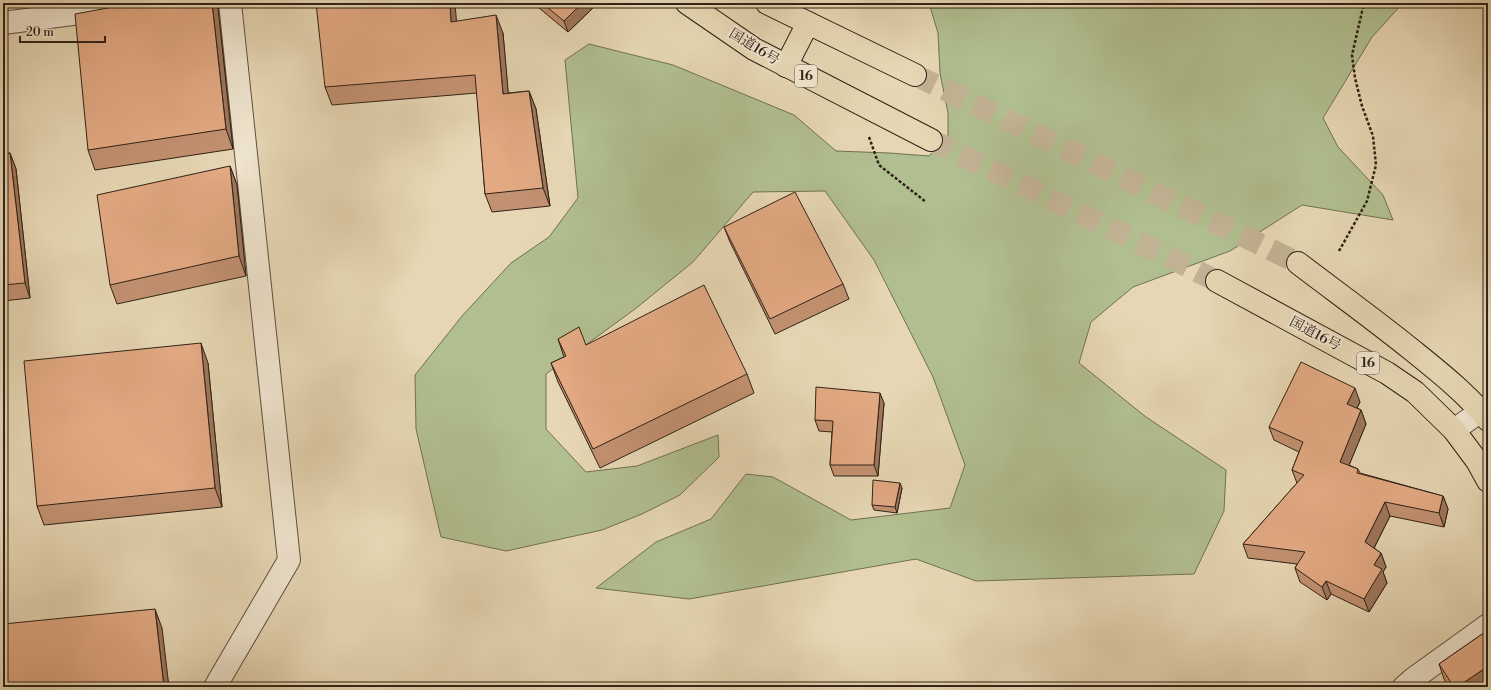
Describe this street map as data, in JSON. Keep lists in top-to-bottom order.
{
  "streets": {
    "highway": ["国道16号", "16"]
  },
  "crossings": [
    ["国道16号", "16"]
  ],
  "scale_bar": "20 m"
}
